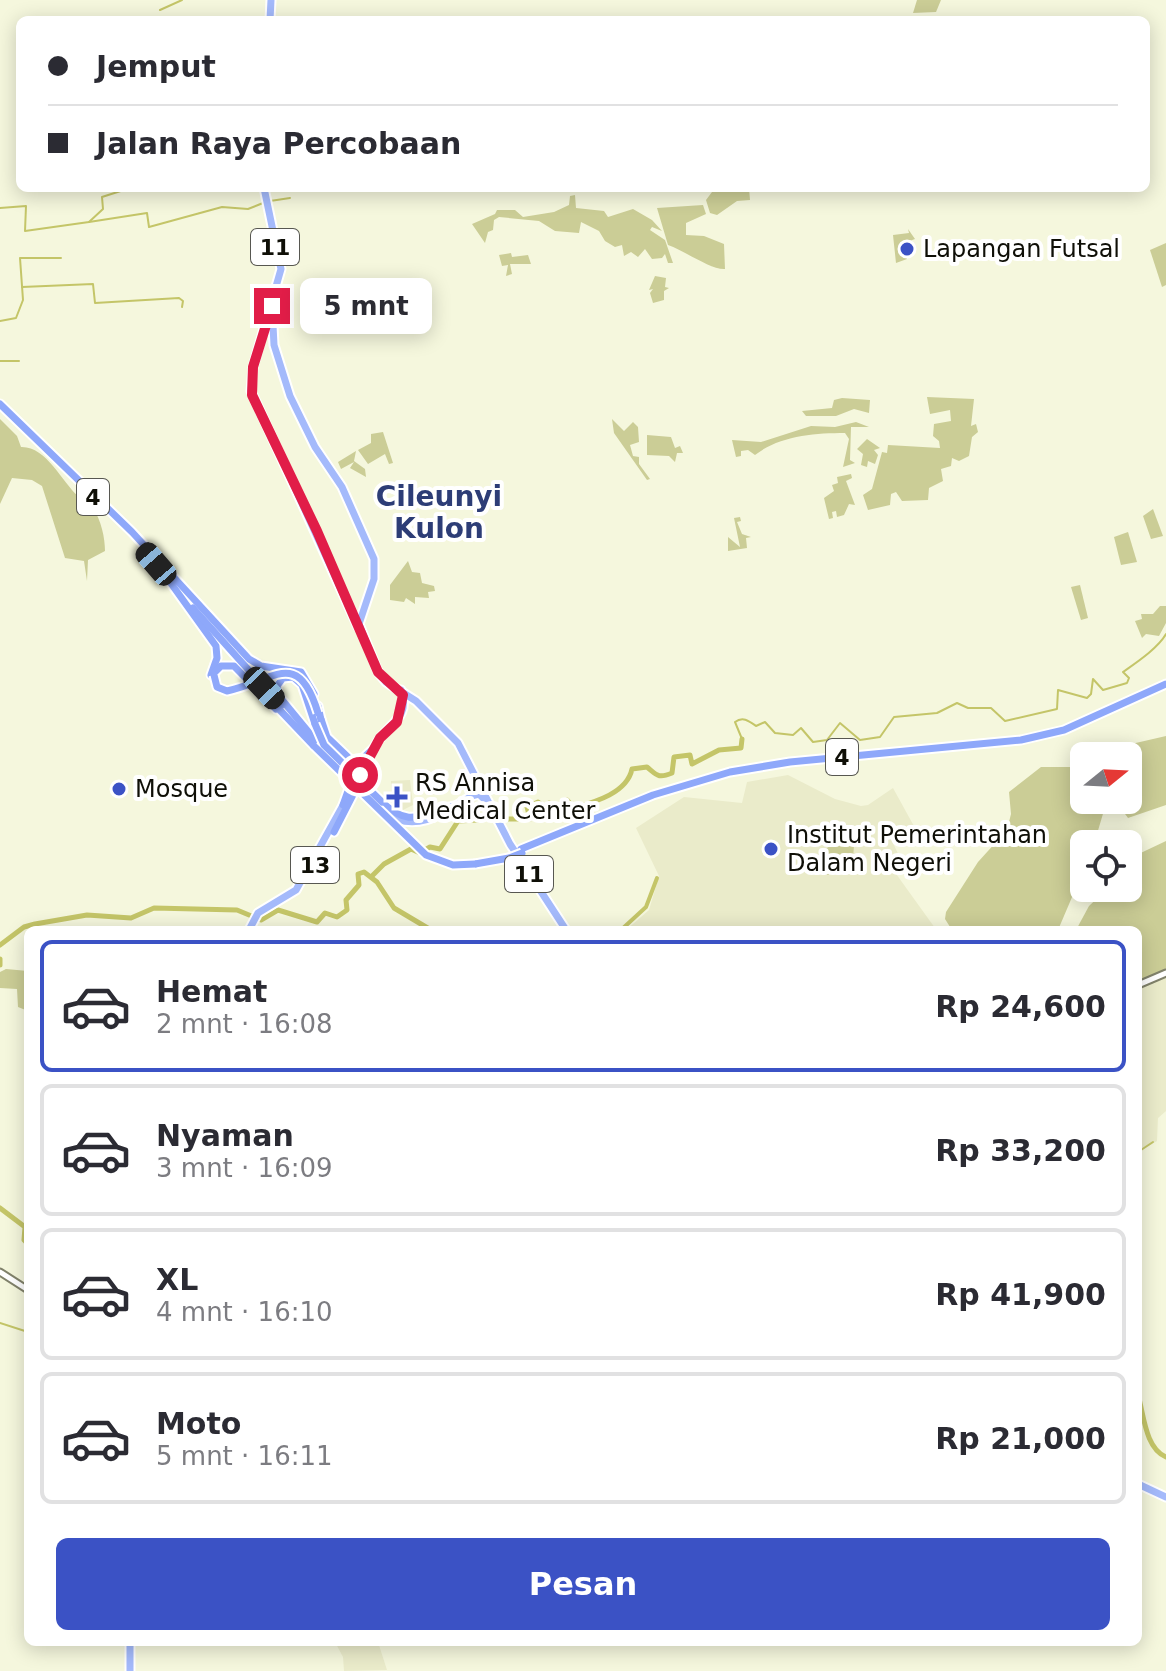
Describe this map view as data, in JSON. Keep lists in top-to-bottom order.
{
  "streets": {
    "highway": ["11", "4", "13"]
  },
  "districts": ["Cileunyi Kulon"],
  "places": {
    "other": ["Lapangan Futsal", "Mosque", "Institut Pemerintahan Dalam Negeri"],
    "health": ["RS Annisa Medical Center"]
  },
  "north": "right",
  "page": {
    "banner": ["Jemput", "Jalan Raya Percobaan"],
    "bubble": "5 mnt",
    "list": [
      {
        "name": "Hemat",
        "note": "2 mnt · 16:08",
        "value": "Rp 24,600"
      },
      {
        "name": "Nyaman",
        "note": "3 mnt · 16:09",
        "value": "Rp 33,200"
      },
      {
        "name": "XL",
        "note": "4 mnt · 16:10",
        "value": "Rp 41,900"
      },
      {
        "name": "Moto",
        "note": "5 mnt · 16:11",
        "value": "Rp 21,000"
      }
    ],
    "buttons": "Pesan"
  }
}
